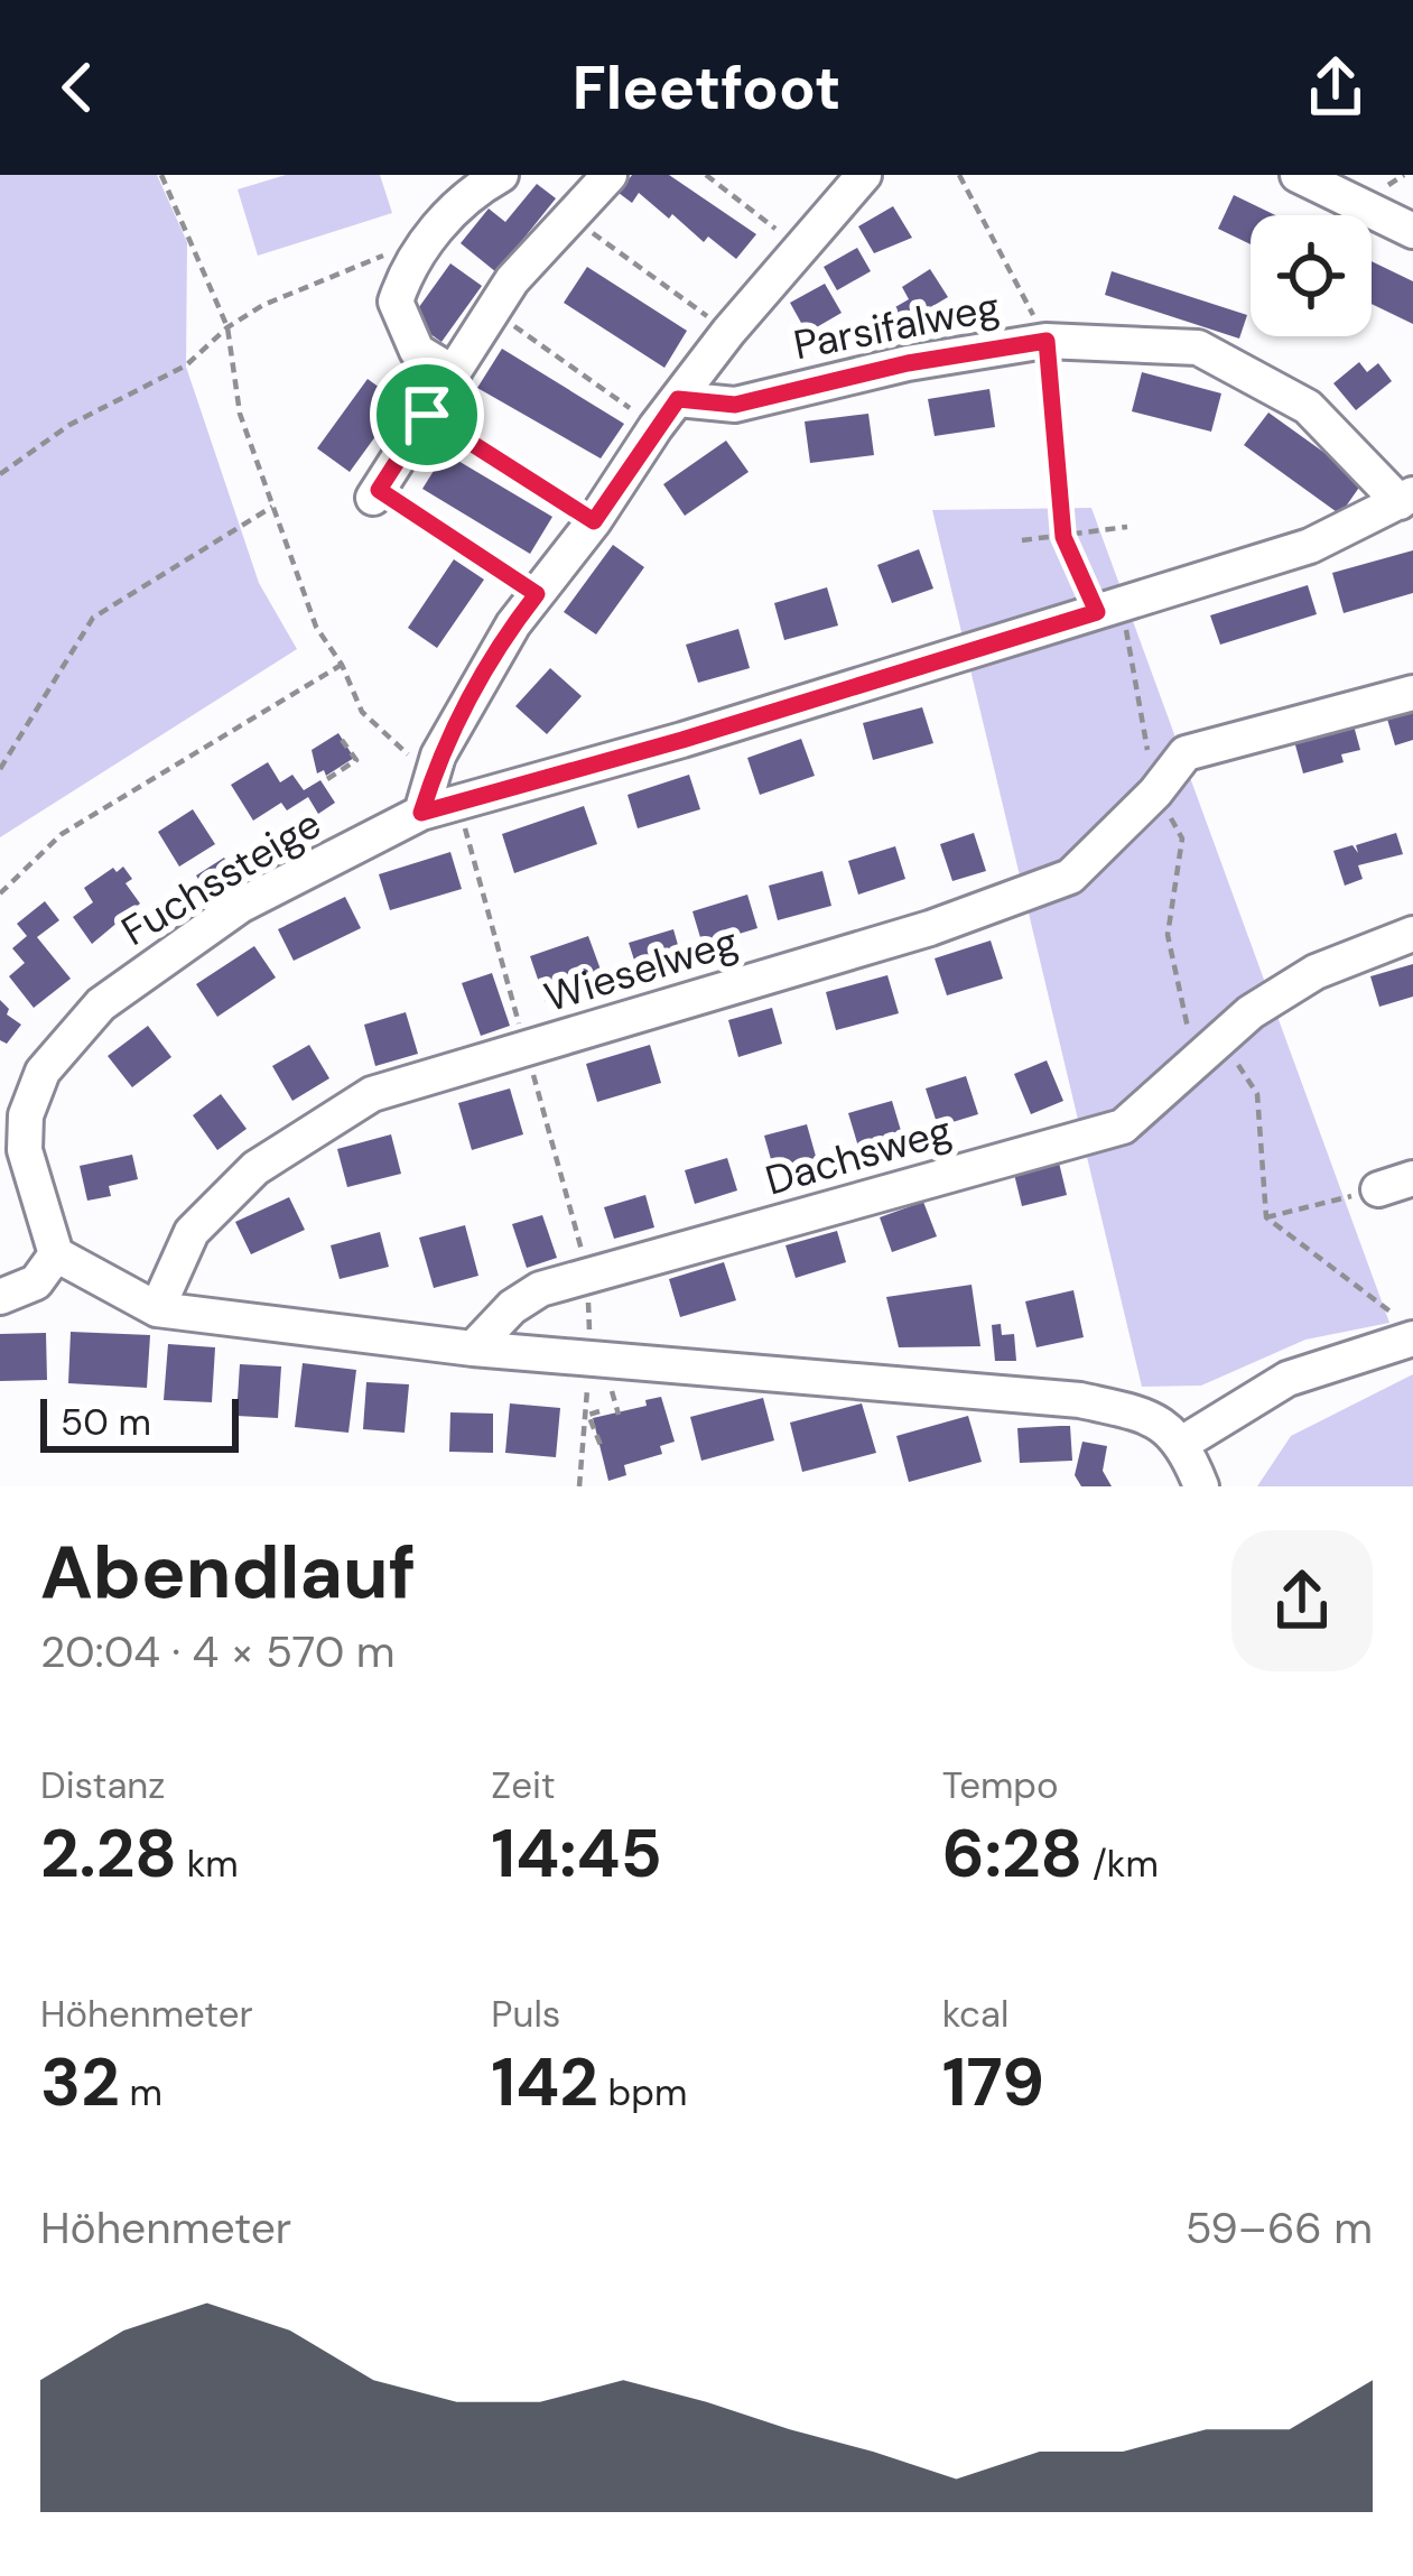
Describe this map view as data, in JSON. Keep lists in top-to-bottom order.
{
  "streets": {
    "street": [
      "Parsifalweg",
      "Fuchssteige",
      "Wieselweg",
      "Dachsweg"
    ]
  },
  "crossings": [
    ["Parsifalweg", "Fuchssteige"]
  ],
  "scale_bar": "50 m",
  "page": {
    "header": "Fleetfoot",
    "scale": "50 m",
    "heading": ["Abendlauf", "20:04 · 4 × 570 m"],
    "stats": [
      ["Distanz", "2.28 km"],
      ["Zeit", "14:45"],
      ["Tempo", "6:28 /km"],
      ["Höhenmeter", "32 m"],
      ["Puls", "142 bpm"],
      ["kcal", "179"]
    ],
    "chart": ["Höhenmeter", "59–66 m"]
  }
}
